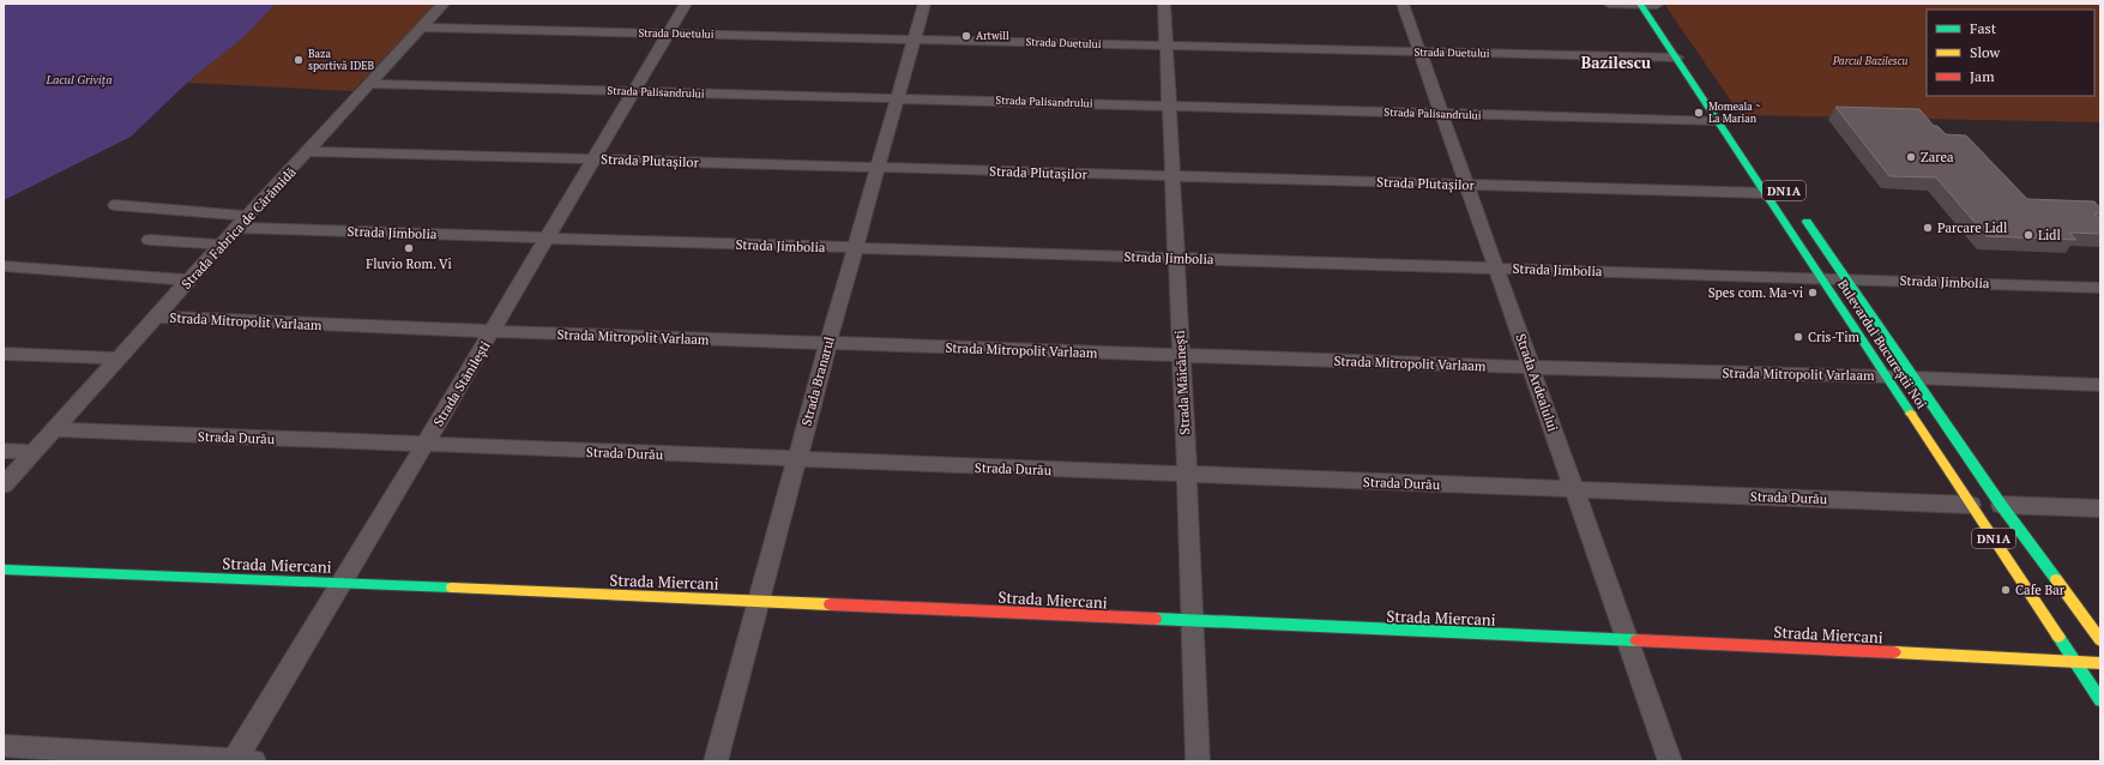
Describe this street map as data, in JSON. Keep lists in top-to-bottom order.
{
  "streets": {
    "street": [
      "Strada Duetului",
      "Strada Palisandrului",
      "Strada Plutașilor",
      "DN1A",
      "Strada Fabrica de Cărămidă",
      "Strada Jimbolia",
      "Strada Mitropolit Varlaam",
      "Bulevardul Bucureștii Noi",
      "Strada Branarul",
      "Strada Măicănești",
      "Strada Ardealului",
      "Strada Stănilești",
      "Strada Durău",
      "Strada Miercani"
    ]
  },
  "crossings": [
    ["Strada Duetului", "Strada Fabrica de Cărămidă"],
    ["Strada Duetului", "Bulevardul Bucureștii Noi"],
    ["Strada Duetului", "Strada Branarul"],
    ["Strada Duetului", "Strada Măicănești"],
    ["Strada Duetului", "Strada Ardealului"],
    ["Strada Duetului", "Strada Stănilești"],
    ["Strada Palisandrului", "Strada Fabrica de Cărămidă"],
    ["Strada Palisandrului", "Bulevardul Bucureștii Noi"],
    ["Strada Palisandrului", "Strada Branarul"],
    ["Strada Palisandrului", "Strada Măicănești"],
    ["Strada Palisandrului", "Strada Ardealului"],
    ["Strada Palisandrului", "Strada Stănilești"],
    ["Strada Plutașilor", "Strada Fabrica de Cărămidă"],
    ["Strada Plutașilor", "Bulevardul Bucureștii Noi"],
    ["Strada Plutașilor", "Strada Branarul"],
    ["Strada Plutașilor", "Strada Măicănești"],
    ["Strada Plutașilor", "Strada Ardealului"],
    ["Strada Plutașilor", "Strada Stănilești"],
    ["Strada Fabrica de Cărămidă", "Strada Jimbolia"],
    ["Strada Fabrica de Cărămidă", "Strada Mitropolit Varlaam"],
    ["Strada Fabrica de Cărămidă", "Strada Durău"],
    ["Strada Jimbolia", "Bulevardul Bucureștii Noi"],
    ["Strada Jimbolia", "Strada Branarul"],
    ["Strada Jimbolia", "Strada Măicănești"],
    ["Strada Jimbolia", "Strada Ardealului"],
    ["Strada Jimbolia", "Strada Stănilești"],
    ["Strada Mitropolit Varlaam", "Bulevardul Bucureștii Noi"],
    ["Strada Mitropolit Varlaam", "Strada Branarul"],
    ["Strada Mitropolit Varlaam", "Strada Măicănești"],
    ["Strada Mitropolit Varlaam", "Strada Ardealului"],
    ["Strada Mitropolit Varlaam", "Strada Stănilești"],
    ["Bulevardul Bucureștii Noi", "Strada Durău"],
    ["Bulevardul Bucureștii Noi", "Strada Miercani"],
    ["Strada Branarul", "Strada Durău"],
    ["Strada Branarul", "Strada Miercani"],
    ["Strada Măicănești", "Strada Durău"],
    ["Strada Măicănești", "Strada Miercani"],
    ["Strada Ardealului", "Strada Durău"],
    ["Strada Ardealului", "Strada Miercani"],
    ["Strada Stănilești", "Strada Durău"],
    ["Strada Stănilești", "Strada Miercani"]
  ],
  "districts": ["Bazilescu"],
  "water": ["Lacul Grivița"],
  "parks": ["Parcul Bazilescu"],
  "places": [
    "Artwill",
    "Baza sportivă IDEB",
    "Momeala ~ La Marian",
    "Zarea",
    "Parcare Lidl",
    "Lidl",
    "Fluvio Rom. Vi",
    "Spes com. Ma-vi",
    "Cris-Tim",
    "Cafe Bar"
  ],
  "legend": ["Fast", "Slow", "Jam"]
}
